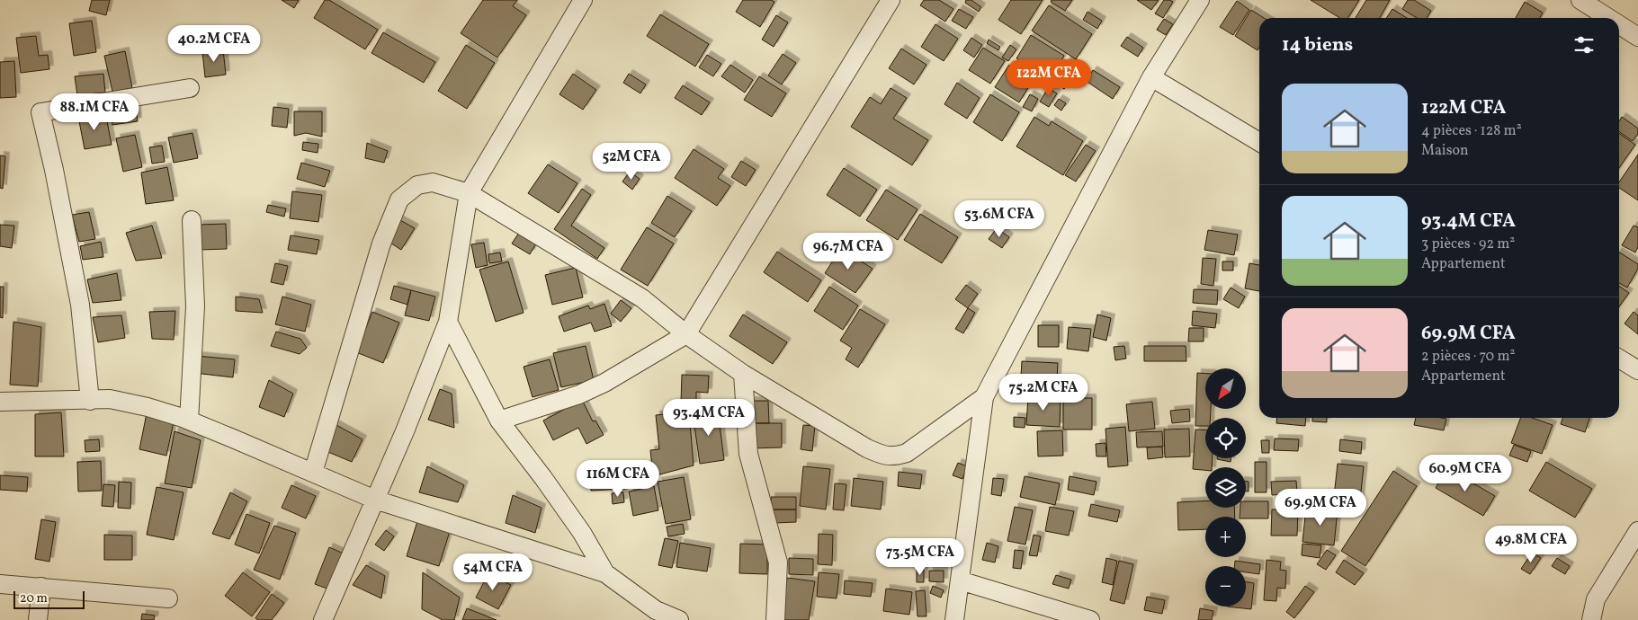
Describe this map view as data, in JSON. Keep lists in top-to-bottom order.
{
  "scale_bar": "20 m",
  "north": "bottom left",
  "page": {
    "heading": "14 biens",
    "price": [
      "40.2M CFA",
      "122M CFA",
      "88.1M CFA",
      "52M CFA",
      "53.6M CFA",
      "96.7M CFA",
      "75.2M CFA",
      "93.4M CFA",
      "60.9M CFA",
      "116M CFA",
      "69.9M CFA",
      "49.8M CFA",
      "73.5M CFA",
      "54M CFA"
    ],
    "list": [
      {
        "name": "122M CFA",
        "note": "4 pièces · 128 m² · Maison"
      },
      {
        "name": "93.4M CFA",
        "note": "3 pièces · 92 m² · Appartement"
      },
      {
        "name": "69.9M CFA",
        "note": "2 pièces · 70 m² · Appartement"
      }
    ],
    "map_buttons": ["+", "−"],
    "scale": "20 m"
  }
}
